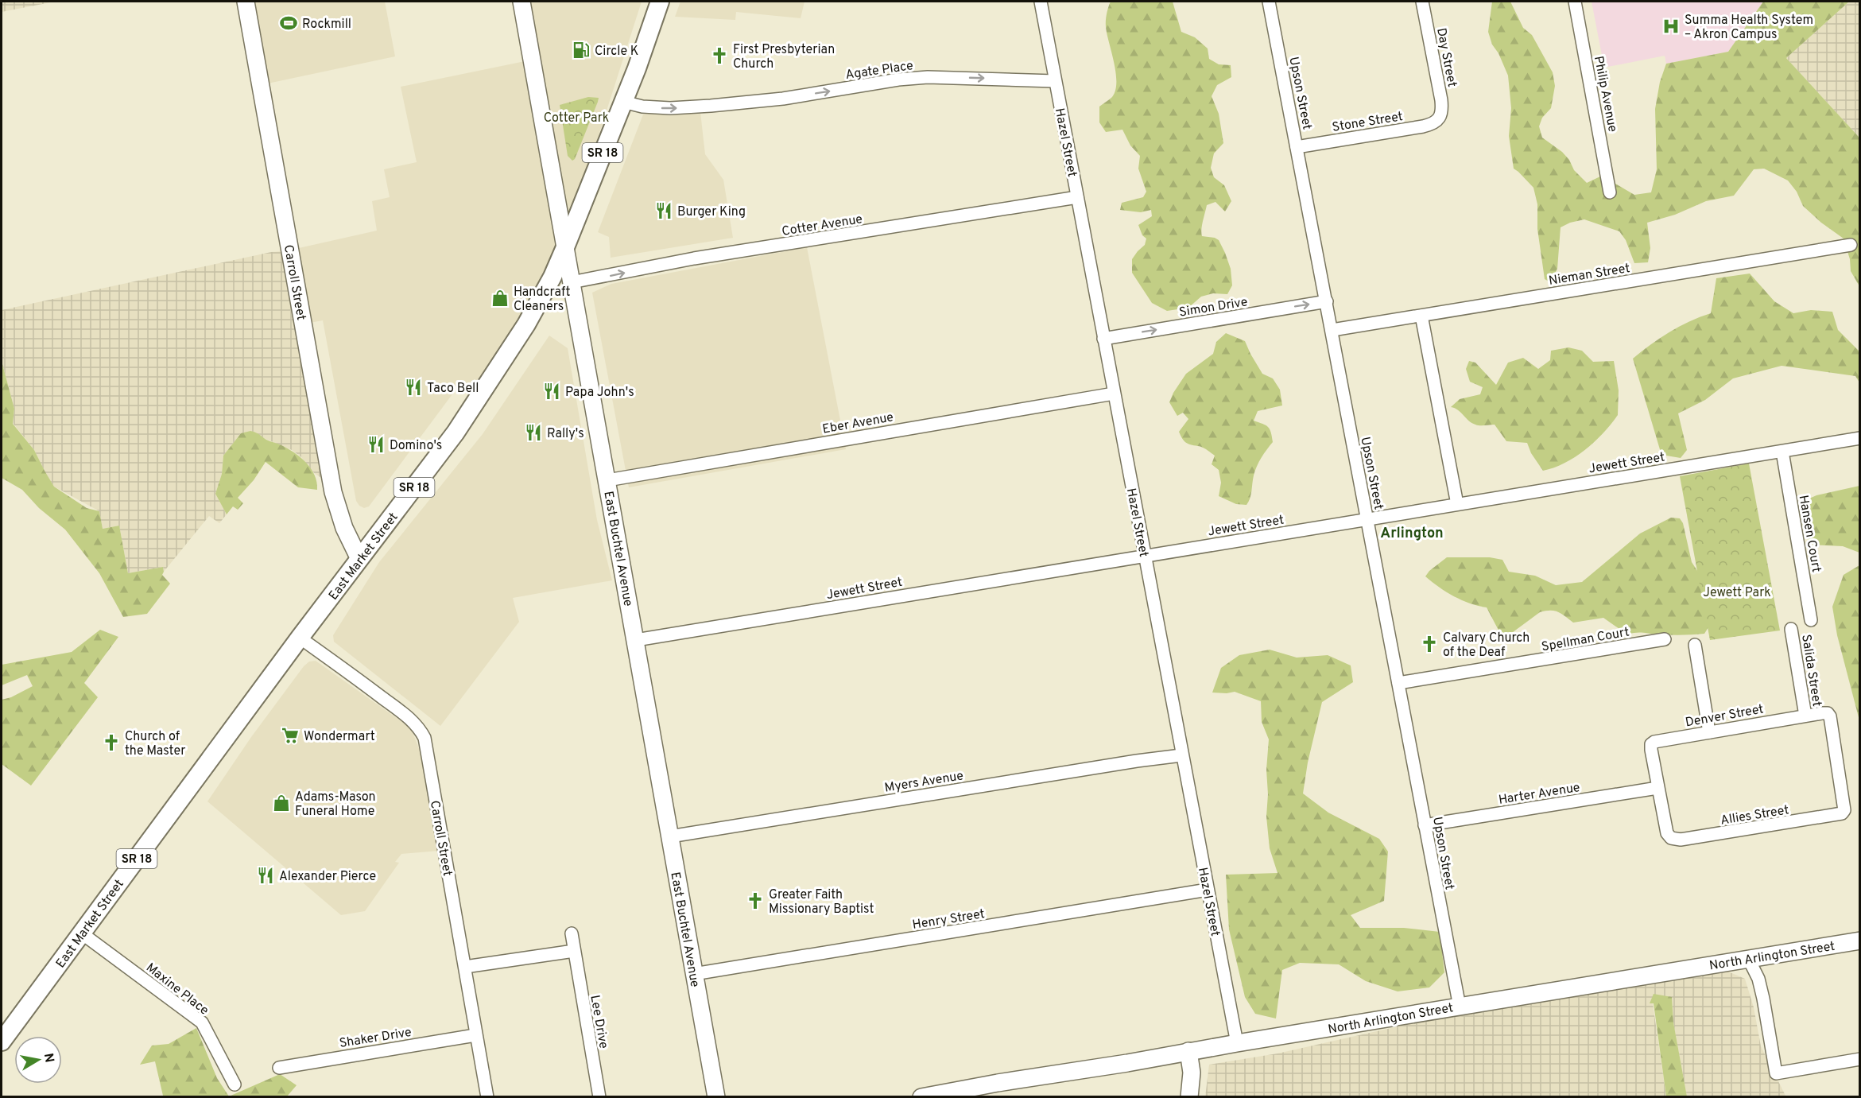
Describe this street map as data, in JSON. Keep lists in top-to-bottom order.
{
  "streets": {
    "main road": ["SR 18", "East Market Street"],
    "street": [
      "Day Street",
      "Agate Place",
      "Upson Street",
      "Philip Avenue",
      "Stone Street",
      "Hazel Street",
      "Cotter Avenue",
      "Nieman Street",
      "Carroll Street",
      "Simon Drive",
      "Eber Avenue",
      "Jewett Street",
      "Hansen Court",
      "East Buchtel Avenue",
      "Spellman Court",
      "Salida Street",
      "Denver Street",
      "Myers Avenue",
      "Harter Avenue",
      "Allies Street",
      "Henry Street",
      "North Arlington Street",
      "Maxine Place",
      "Lee Drive",
      "Shaker Drive"
    ]
  },
  "crossings": [
    ["Day Street", "Stone Street"],
    ["Agate Place", "Hazel Street"],
    ["Agate Place", "East Market Street"],
    ["Upson Street", "Stone Street"],
    ["Upson Street", "Nieman Street"],
    ["Upson Street", "Simon Drive"],
    ["Upson Street", "Jewett Street"],
    ["Upson Street", "Spellman Court"],
    ["Upson Street", "Harter Avenue"],
    ["Upson Street", "North Arlington Street"],
    ["Hazel Street", "Cotter Avenue"],
    ["Hazel Street", "Simon Drive"],
    ["Hazel Street", "Eber Avenue"],
    ["Hazel Street", "Jewett Street"],
    ["Hazel Street", "Myers Avenue"],
    ["Hazel Street", "Henry Street"],
    ["Hazel Street", "North Arlington Street"],
    ["Cotter Avenue", "East Buchtel Avenue"],
    ["Carroll Street", "East Market Street"],
    ["Carroll Street", "Shaker Drive"],
    ["Eber Avenue", "East Buchtel Avenue"],
    ["Jewett Street", "Hansen Court"],
    ["Jewett Street", "East Buchtel Avenue"],
    ["East Buchtel Avenue", "East Market Street"],
    ["East Buchtel Avenue", "Myers Avenue"],
    ["East Buchtel Avenue", "Henry Street"],
    ["East Market Street", "Maxine Place"],
    ["Salida Street", "Denver Street"],
    ["Salida Street", "Allies Street"],
    ["Denver Street", "Harter Avenue"],
    ["Denver Street", "Allies Street"],
    ["Harter Avenue", "Allies Street"]
  ],
  "one_way": ["Agate Place", "Cotter Avenue", "Simon Drive"],
  "districts": ["Arlington"],
  "parks": ["Cotter Park", "Jewett Park"],
  "places": {
    "sports": ["Rockmill"],
    "hospital": ["Summa Health System – Akron Campus"],
    "fuel station": ["Circle K"],
    "church": [
      "First Presbyterian Church",
      "Calvary Church of the Deaf",
      "Church of the Master",
      "Greater Faith Missionary Baptist"
    ],
    "restaurant": [
      "Burger King",
      "Taco Bell",
      "Papa John's",
      "Rally's",
      "Domino's",
      "Alexander Pierce"
    ],
    "shop": ["Handcraft Cleaners", "Adams-Mason Funeral Home"],
    "supermarket": ["Wondermart"]
  },
  "north": "right"
}
